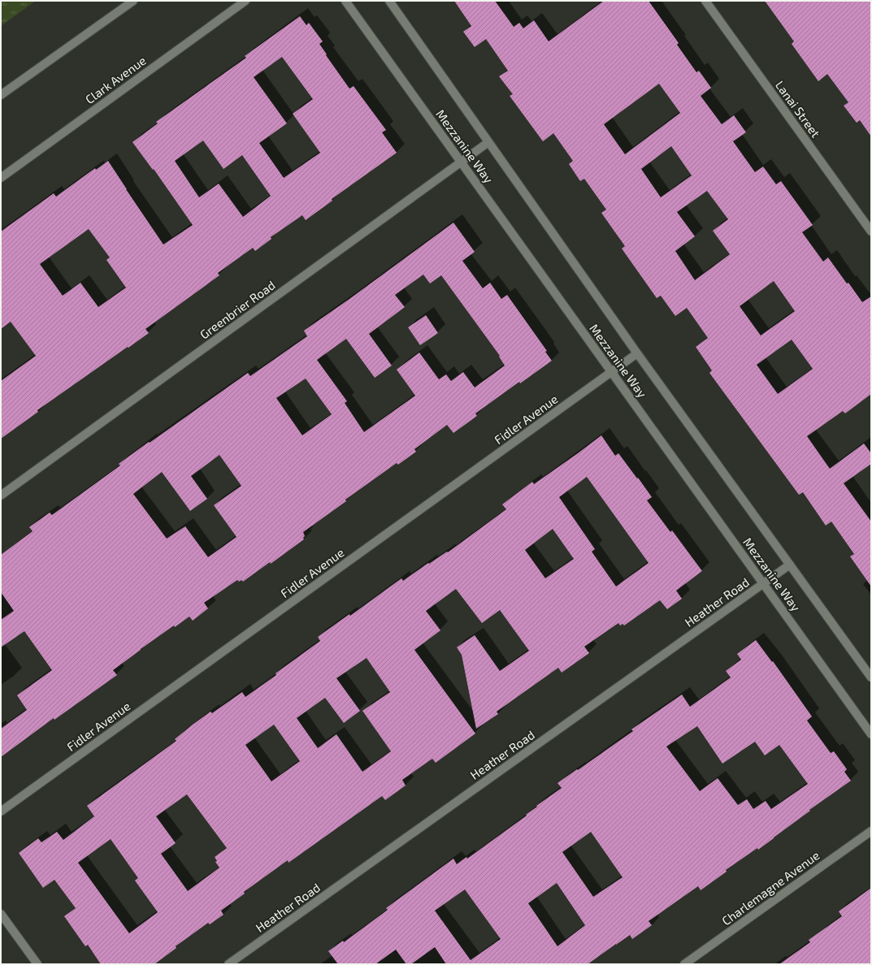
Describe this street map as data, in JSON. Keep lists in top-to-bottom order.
{
  "streets": {
    "street": [
      "Clark Avenue",
      "Lanai Street",
      "Mezzanine Way",
      "Greenbrier Road",
      "Fidler Avenue",
      "Heather Road",
      "Charlemagne Avenue"
    ]
  },
  "crossings": [
    ["Mezzanine Way", "Greenbrier Road"],
    ["Mezzanine Way", "Fidler Avenue"],
    ["Mezzanine Way", "Heather Road"]
  ]
}
